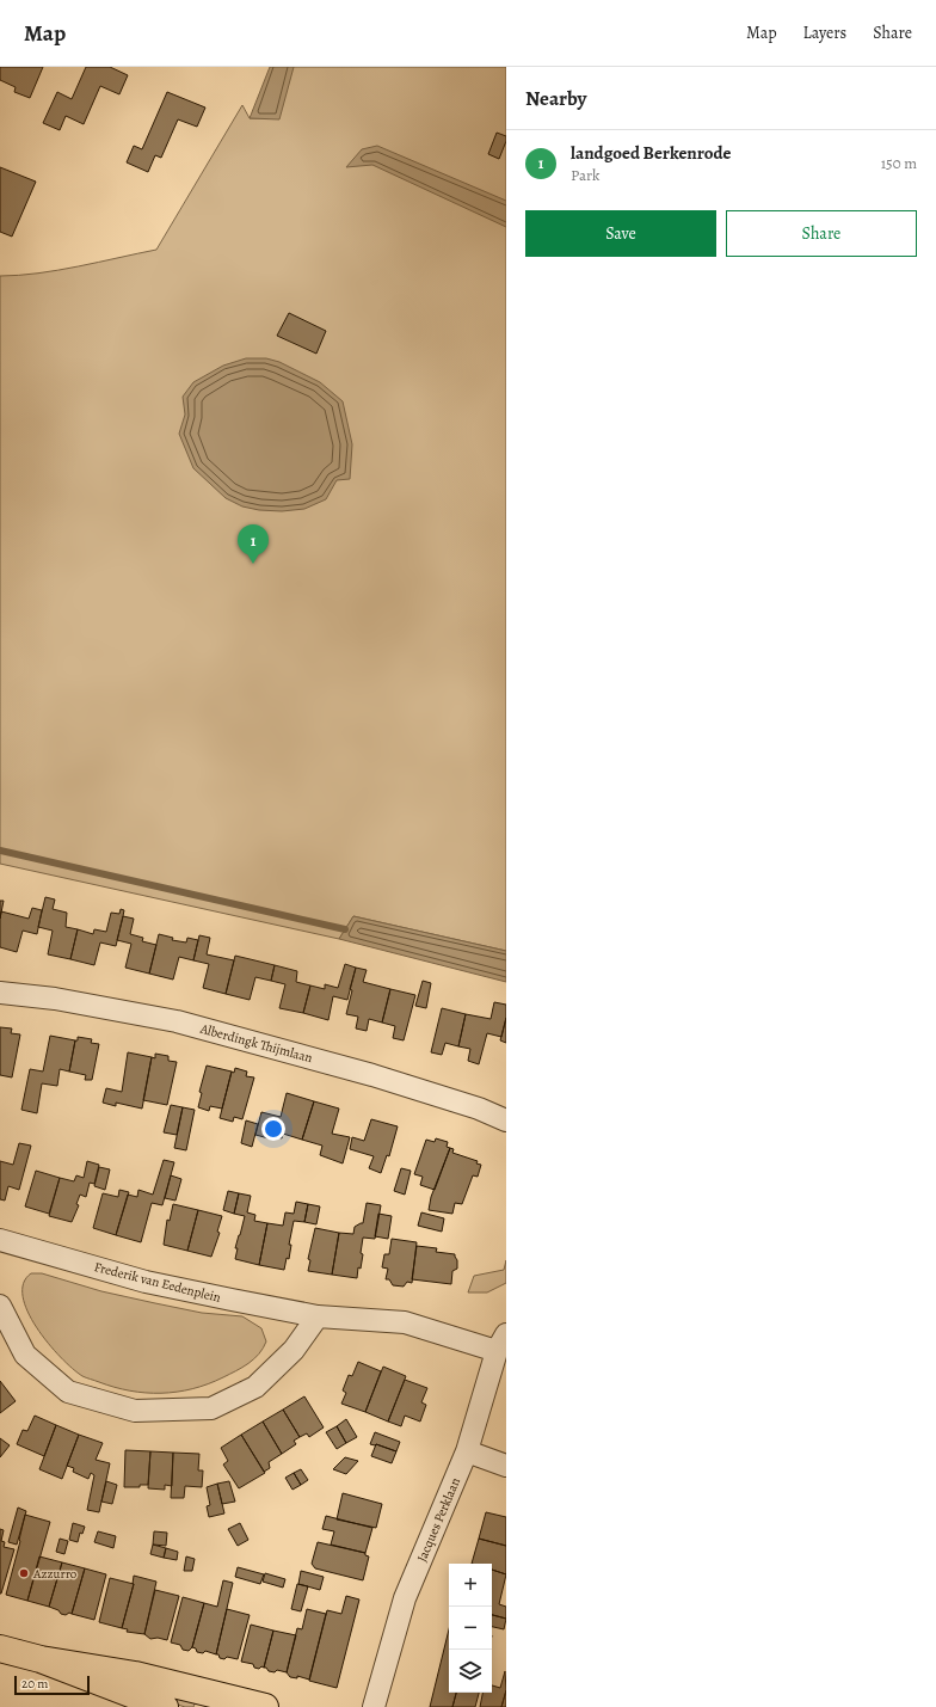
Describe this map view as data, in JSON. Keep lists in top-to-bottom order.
{
  "streets": {
    "street": ["Alberdingk Thijmlaan", "Frederik van Eedenplein", "Jacques Perklaan"]
  },
  "crossings": [
    ["Frederik van Eedenplein", "Jacques Perklaan"]
  ],
  "places": ["Azzurro"],
  "scale_bar": "20 m",
  "page": {
    "header": "Map",
    "nav": ["Map", "Layers", "Share"],
    "heading": "Nearby",
    "list": [
      {
        "mark": "1",
        "name": "landgoed Berkenrode",
        "note": "Park",
        "value": "150 m"
      }
    ],
    "buttons": ["Save", "Share"],
    "pins": "1",
    "map_buttons": ["+", "−"],
    "scale": "20 m"
  }
}
